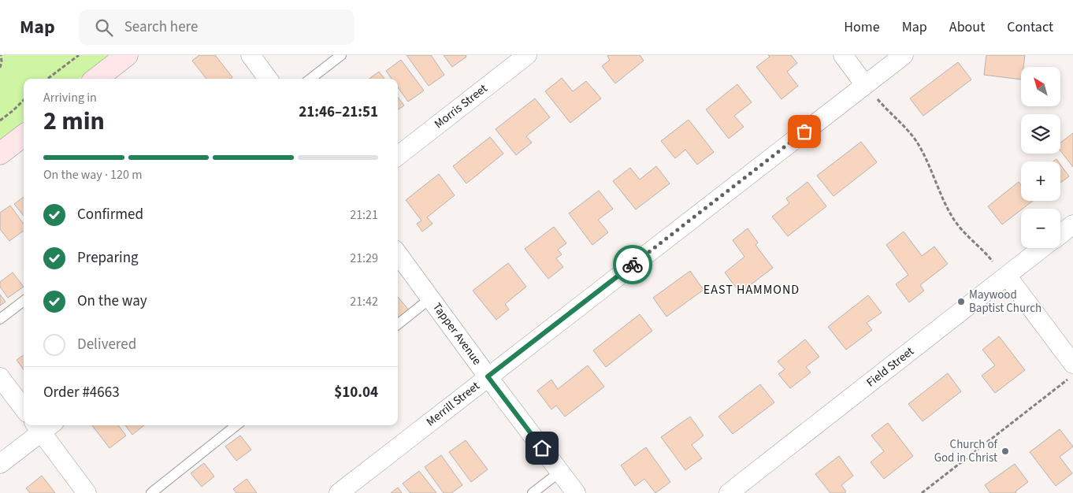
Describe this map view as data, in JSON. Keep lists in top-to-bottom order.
{
  "streets": {
    "street": [
      "Morris Street",
      "Tapper Avenue",
      "Field Street",
      "Merrill Street"
    ]
  },
  "crossings": [
    ["Tapper Avenue", "Merrill Street"]
  ],
  "districts": ["EAST HAMMOND"],
  "places": ["Maywood Baptist Church", "Church of God in Christ"],
  "north": "top left",
  "page": {
    "header": "Map",
    "search": "Search here",
    "nav": [
      "Home",
      "Map",
      "About",
      "Contact"
    ],
    "map_buttons": ["+", "−"],
    "heading": ["2 min", "Arriving in", "21:46–21:51"],
    "panel": ["Order #4663", "$10.04"],
    "bar": "On the way · 120 m",
    "list": [
      ["Confirmed", "21:21"],
      ["Preparing", "21:29"],
      ["On the way", "21:42"],
      "Delivered"
    ]
  }
}
